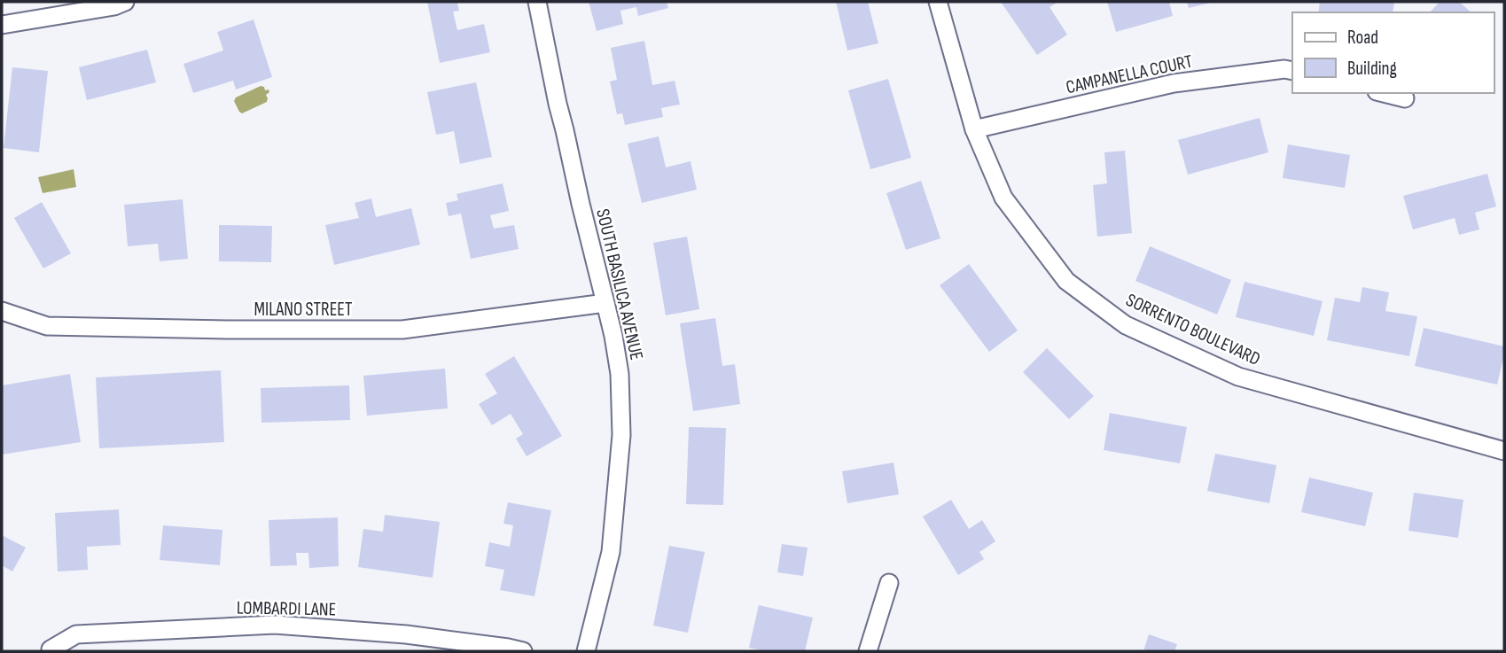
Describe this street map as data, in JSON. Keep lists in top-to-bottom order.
{
  "streets": {
    "street": [
      "CAMPANELLA COURT",
      "SOUTH BASILICA AVENUE",
      "MILANO STREET",
      "SORRENTO BOULEVARD",
      "LOMBARDI LANE"
    ]
  },
  "crossings": [
    ["CAMPANELLA COURT", "SORRENTO BOULEVARD"],
    ["SOUTH BASILICA AVENUE", "MILANO STREET"]
  ],
  "legend": ["Road", "Building"]
}
